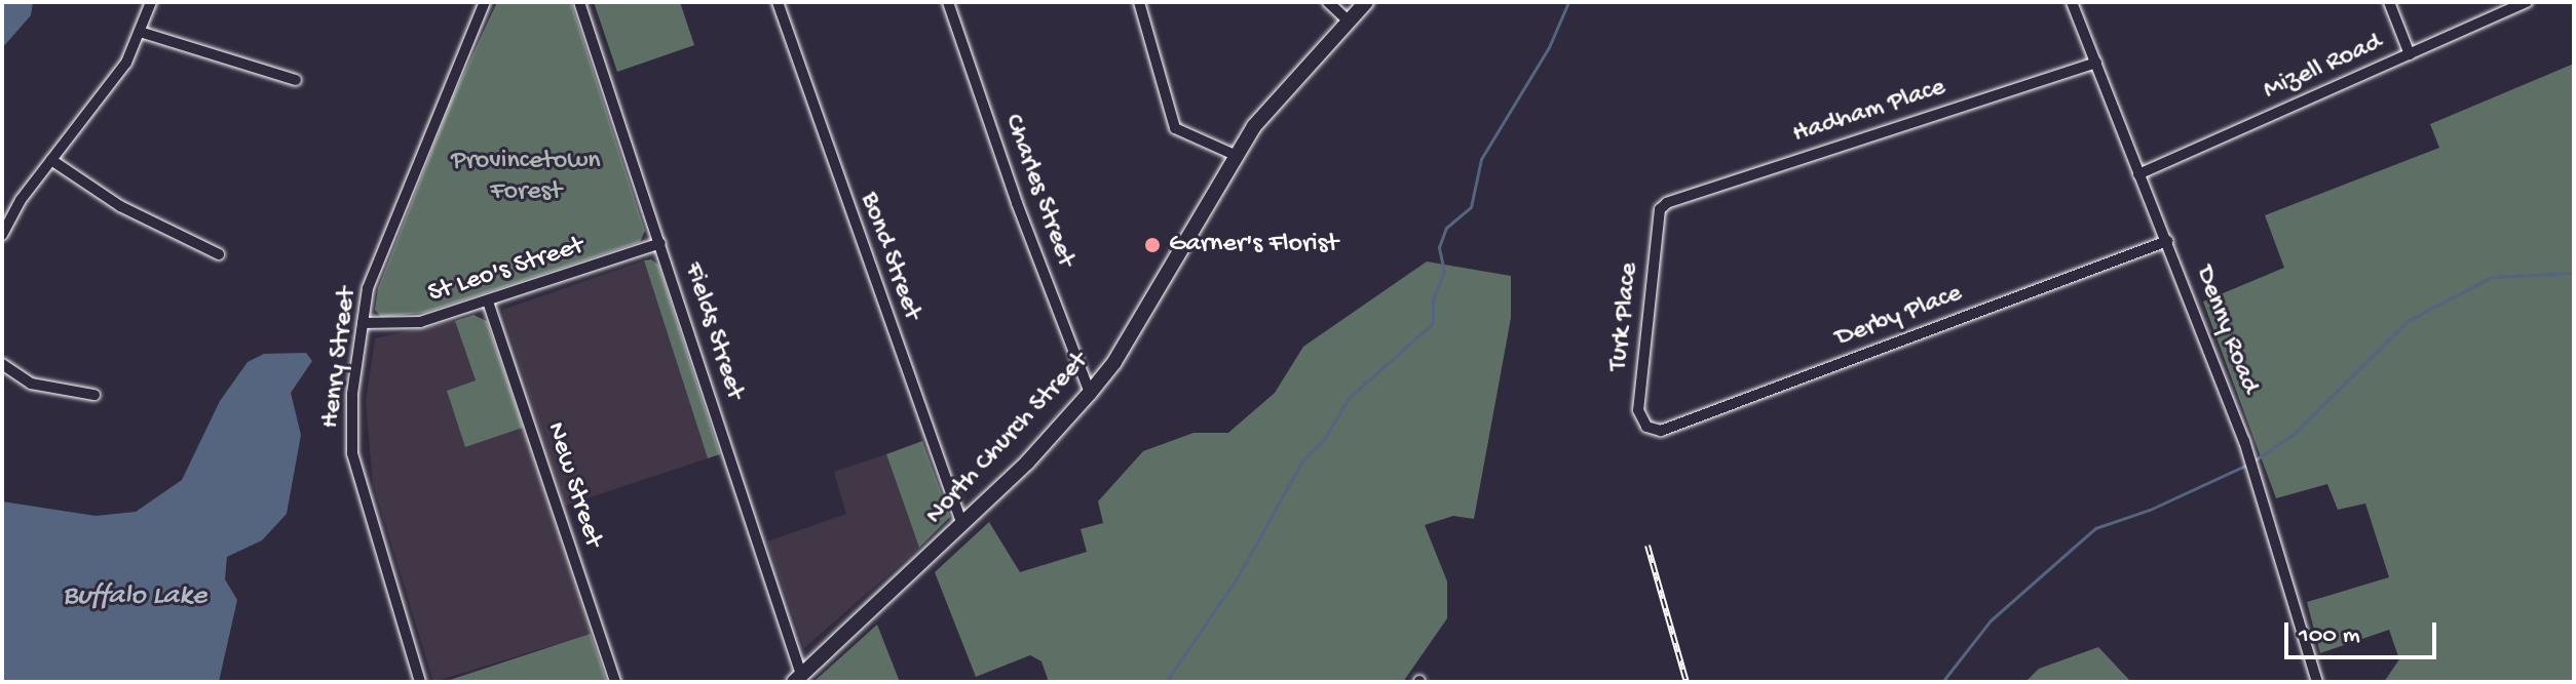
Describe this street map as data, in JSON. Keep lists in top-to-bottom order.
{
  "streets": {
    "main road": ["North Church Street"],
    "street": [
      "Mizell Road",
      "Hadham Place",
      "Charles Street",
      "Bond Street",
      "St Leo's Street",
      "Turk Place",
      "Derby Place",
      "Denny Road",
      "Fields Street",
      "Henry Street",
      "New Street"
    ]
  },
  "crossings": [
    ["Mizell Road", "Denny Road"],
    ["Hadham Place", "Turk Place"],
    ["Hadham Place", "Denny Road"],
    ["Charles Street", "North Church Street"],
    ["Bond Street", "North Church Street"],
    ["St Leo's Street", "Fields Street"],
    ["St Leo's Street", "Henry Street"],
    ["St Leo's Street", "New Street"],
    ["Turk Place", "Derby Place"],
    ["Derby Place", "Denny Road"],
    ["Fields Street", "North Church Street"]
  ],
  "water": ["Buffalo Lake"],
  "parks": ["Provincetown Forest"],
  "places": ["Garner's Florist"],
  "scale_bar": "100 m"
}
